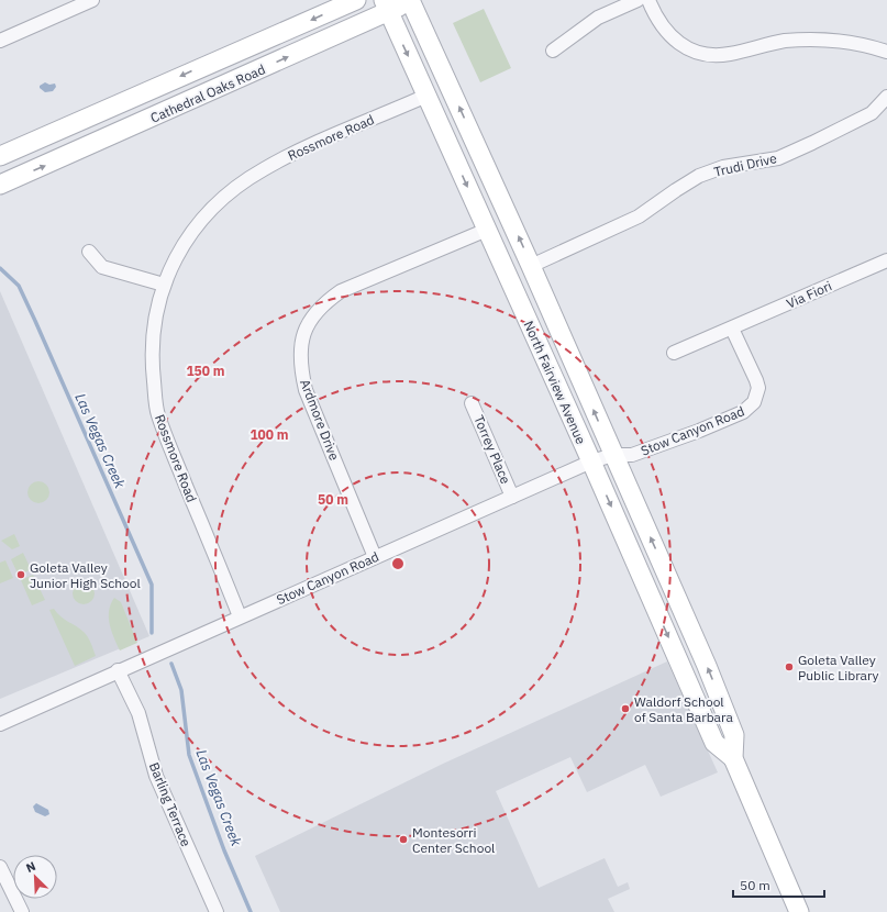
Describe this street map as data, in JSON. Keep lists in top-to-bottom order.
{
  "streets": {
    "main road": ["Cathedral Oaks Road", "North Fairview Avenue"],
    "street": [
      "Rossmore Road",
      "Trudi Drive",
      "Via Fiori",
      "Ardmore Drive",
      "Stow Canyon Road",
      "Torrey Place",
      "Barling Terrace"
    ]
  },
  "crossings": [
    ["Cathedral Oaks Road", "North Fairview Avenue"],
    ["Rossmore Road", "North Fairview Avenue"],
    ["Rossmore Road", "Stow Canyon Road"],
    ["Trudi Drive", "North Fairview Avenue"],
    ["Via Fiori", "Stow Canyon Road"],
    ["North Fairview Avenue", "Ardmore Drive"],
    ["North Fairview Avenue", "Stow Canyon Road"],
    ["Ardmore Drive", "Stow Canyon Road"],
    ["Stow Canyon Road", "Torrey Place"],
    ["Stow Canyon Road", "Barling Terrace"]
  ],
  "water": ["Las Vegas Creek"],
  "places": [
    "Goleta Valley Junior High School",
    "Goleta Valley Public Library",
    "Waldorf School of Santa Barbara",
    "Montesorri Center School"
  ],
  "scale_bar": "50 m",
  "north": "top left",
  "rings": ["150 m", "100 m", "50 m"]
}
